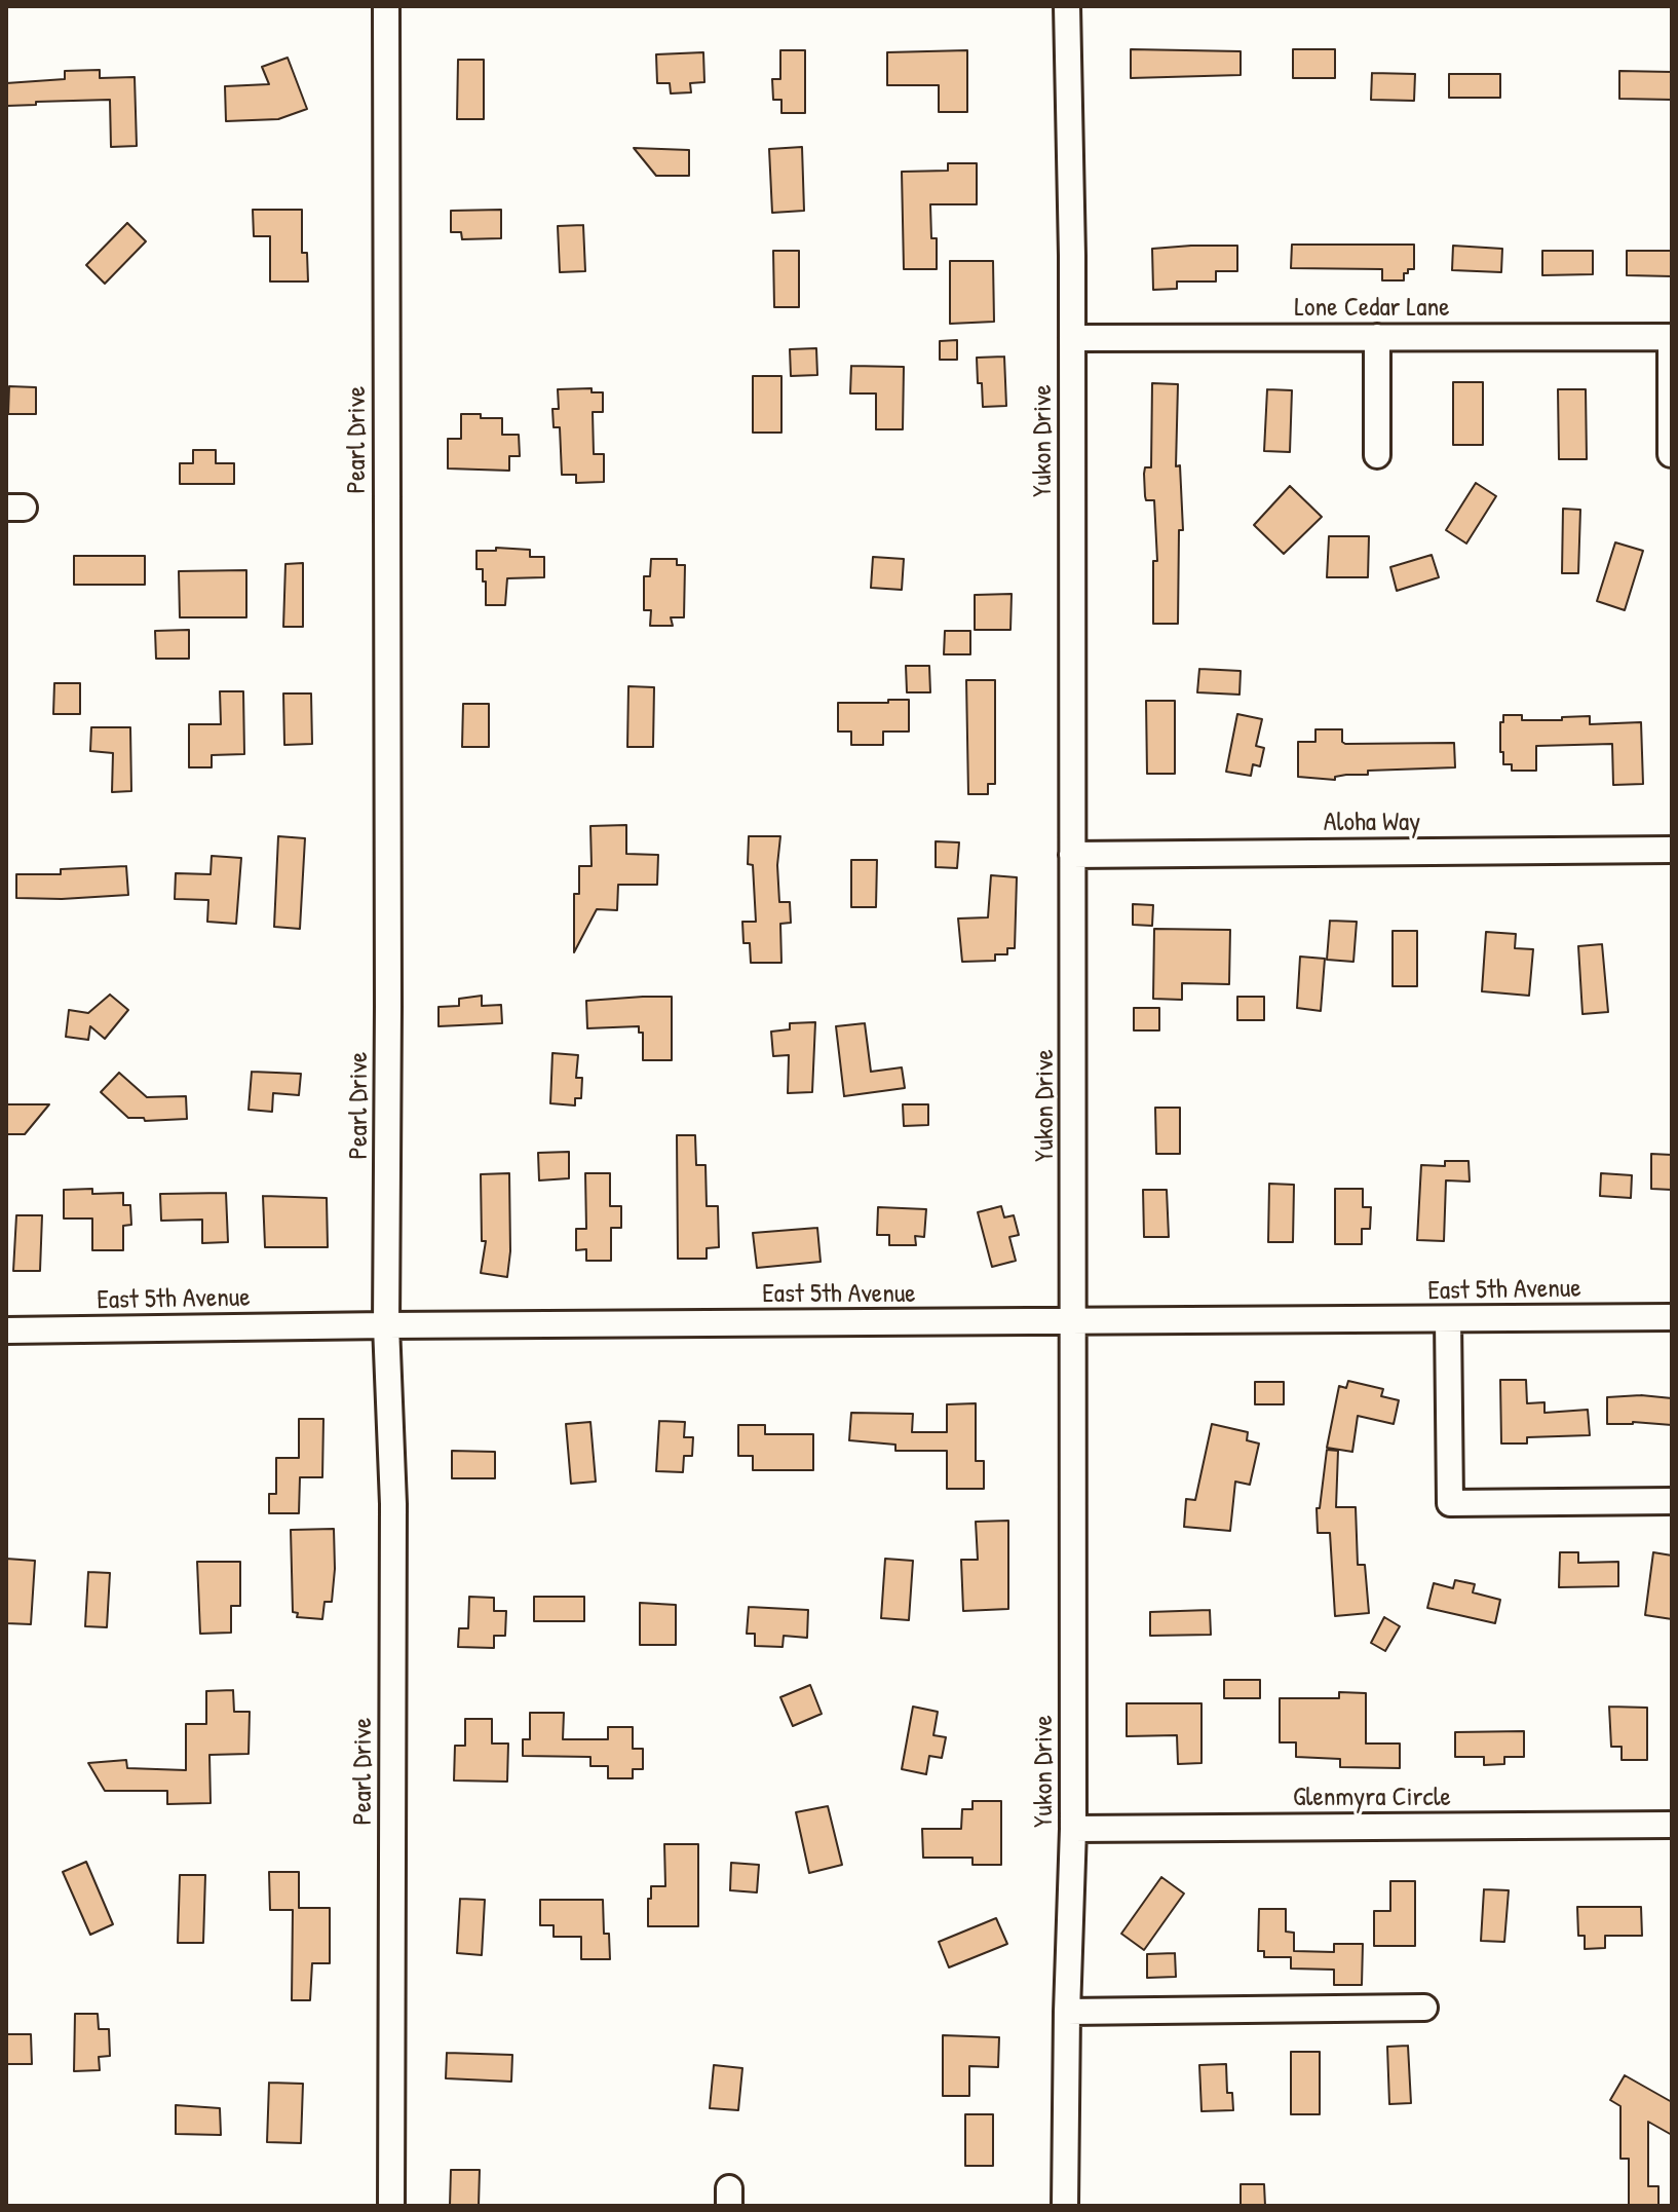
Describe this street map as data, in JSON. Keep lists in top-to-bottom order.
{
  "streets": {
    "street": [
      "Lone Cedar Lane",
      "Pearl Drive",
      "Yukon Drive",
      "Aloha Way",
      "East 5th Avenue",
      "Glenmyra Circle"
    ]
  },
  "crossings": [
    ["Lone Cedar Lane", "Yukon Drive"],
    ["Pearl Drive", "East 5th Avenue"],
    ["Yukon Drive", "Aloha Way"],
    ["Yukon Drive", "East 5th Avenue"],
    ["Yukon Drive", "Glenmyra Circle"]
  ]
}
